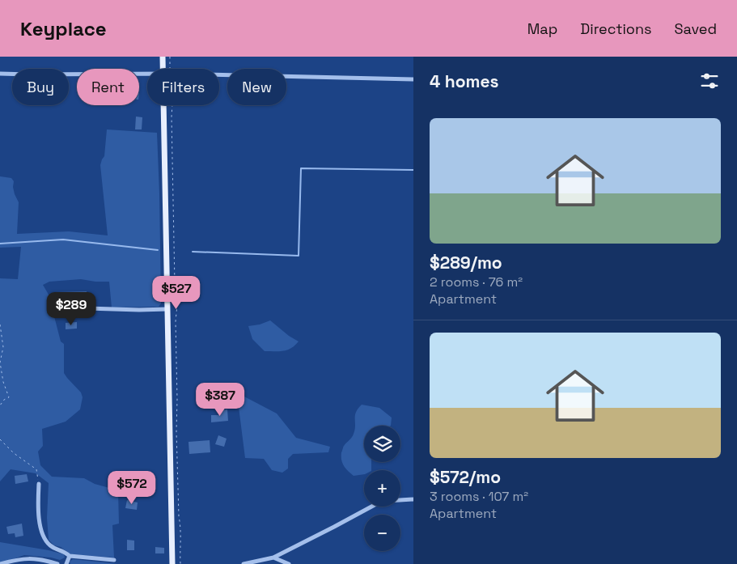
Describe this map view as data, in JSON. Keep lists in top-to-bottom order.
{
  "page": {
    "header": "Keyplace",
    "nav": ["Map", "Directions", "Saved"],
    "heading": "4 homes",
    "chip": [
      "Buy",
      "Rent",
      "Filters",
      "New"
    ],
    "list": [
      {
        "name": "$289/mo",
        "note": "2 rooms · 76 m² · Apartment"
      },
      {
        "name": "$572/mo",
        "note": "3 rooms · 107 m² · Apartment"
      }
    ],
    "price": [
      "$527",
      "$289",
      "$387",
      "$572"
    ],
    "map_buttons": ["+", "−"]
  }
}
